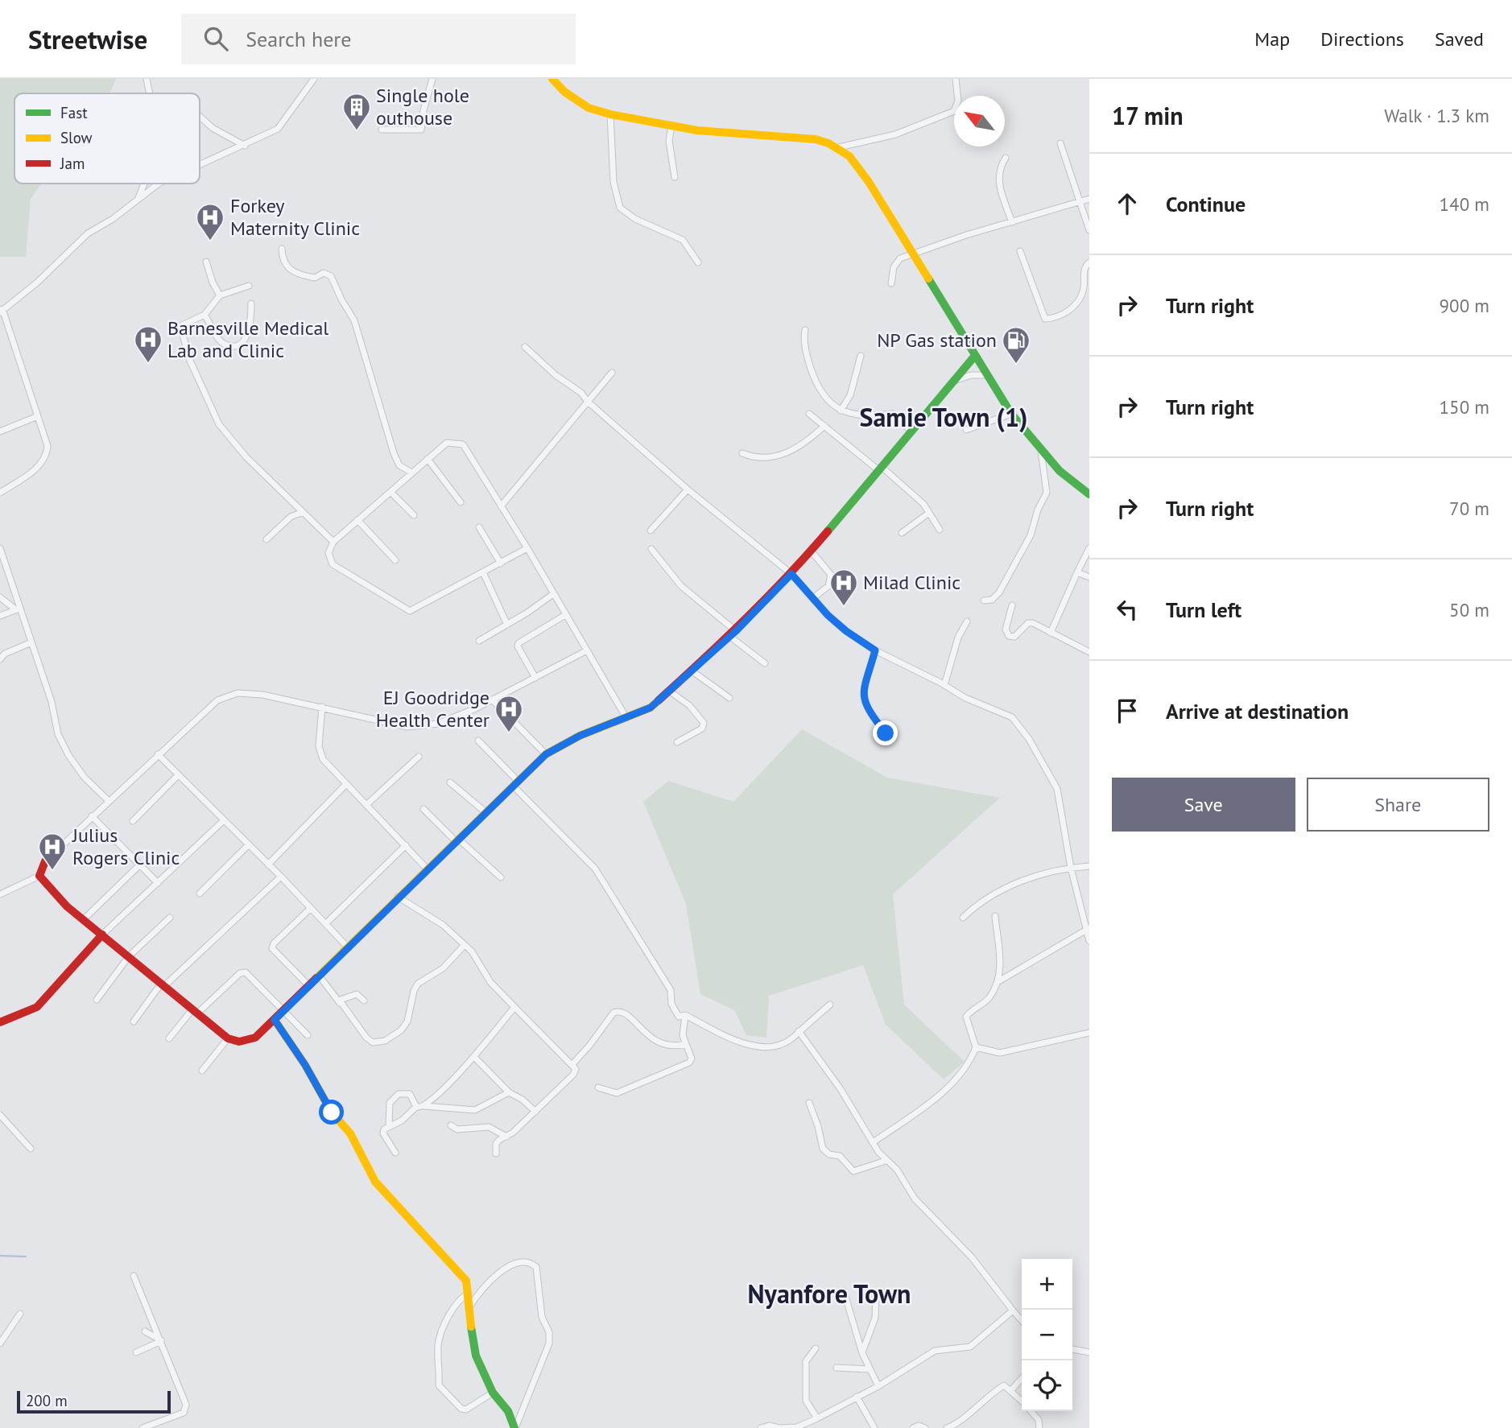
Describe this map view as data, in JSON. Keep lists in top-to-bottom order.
{
  "districts": ["Samie Town (1)", "Nyanfore Town"],
  "places": {
    "building": ["Single hole outhouse"],
    "hospital": [
      "Forkey Maternity Clinic",
      "Barnesville Medical Lab and Clinic",
      "Milad Clinic",
      "EJ Goodridge Health Center",
      "Julius Rogers Clinic"
    ],
    "fuel station": ["NP Gas station"]
  },
  "legend": ["Fast", "Slow", "Jam"],
  "scale_bar": "200 m",
  "north": "top left",
  "page": {
    "header": "Streetwise",
    "search": "Search here",
    "nav": ["Map", "Directions", "Saved"],
    "heading": ["17 min", "Walk · 1.3 km"],
    "list": [
      ["Continue", "140 m"],
      ["Turn right", "900 m"],
      ["Turn right", "150 m"],
      ["Turn right", "70 m"],
      ["Turn left", "50 m"],
      "Arrive at destination"
    ],
    "buttons": ["Save", "Share"],
    "map_buttons": ["+", "−"],
    "scale": "200 m"
  }
}
